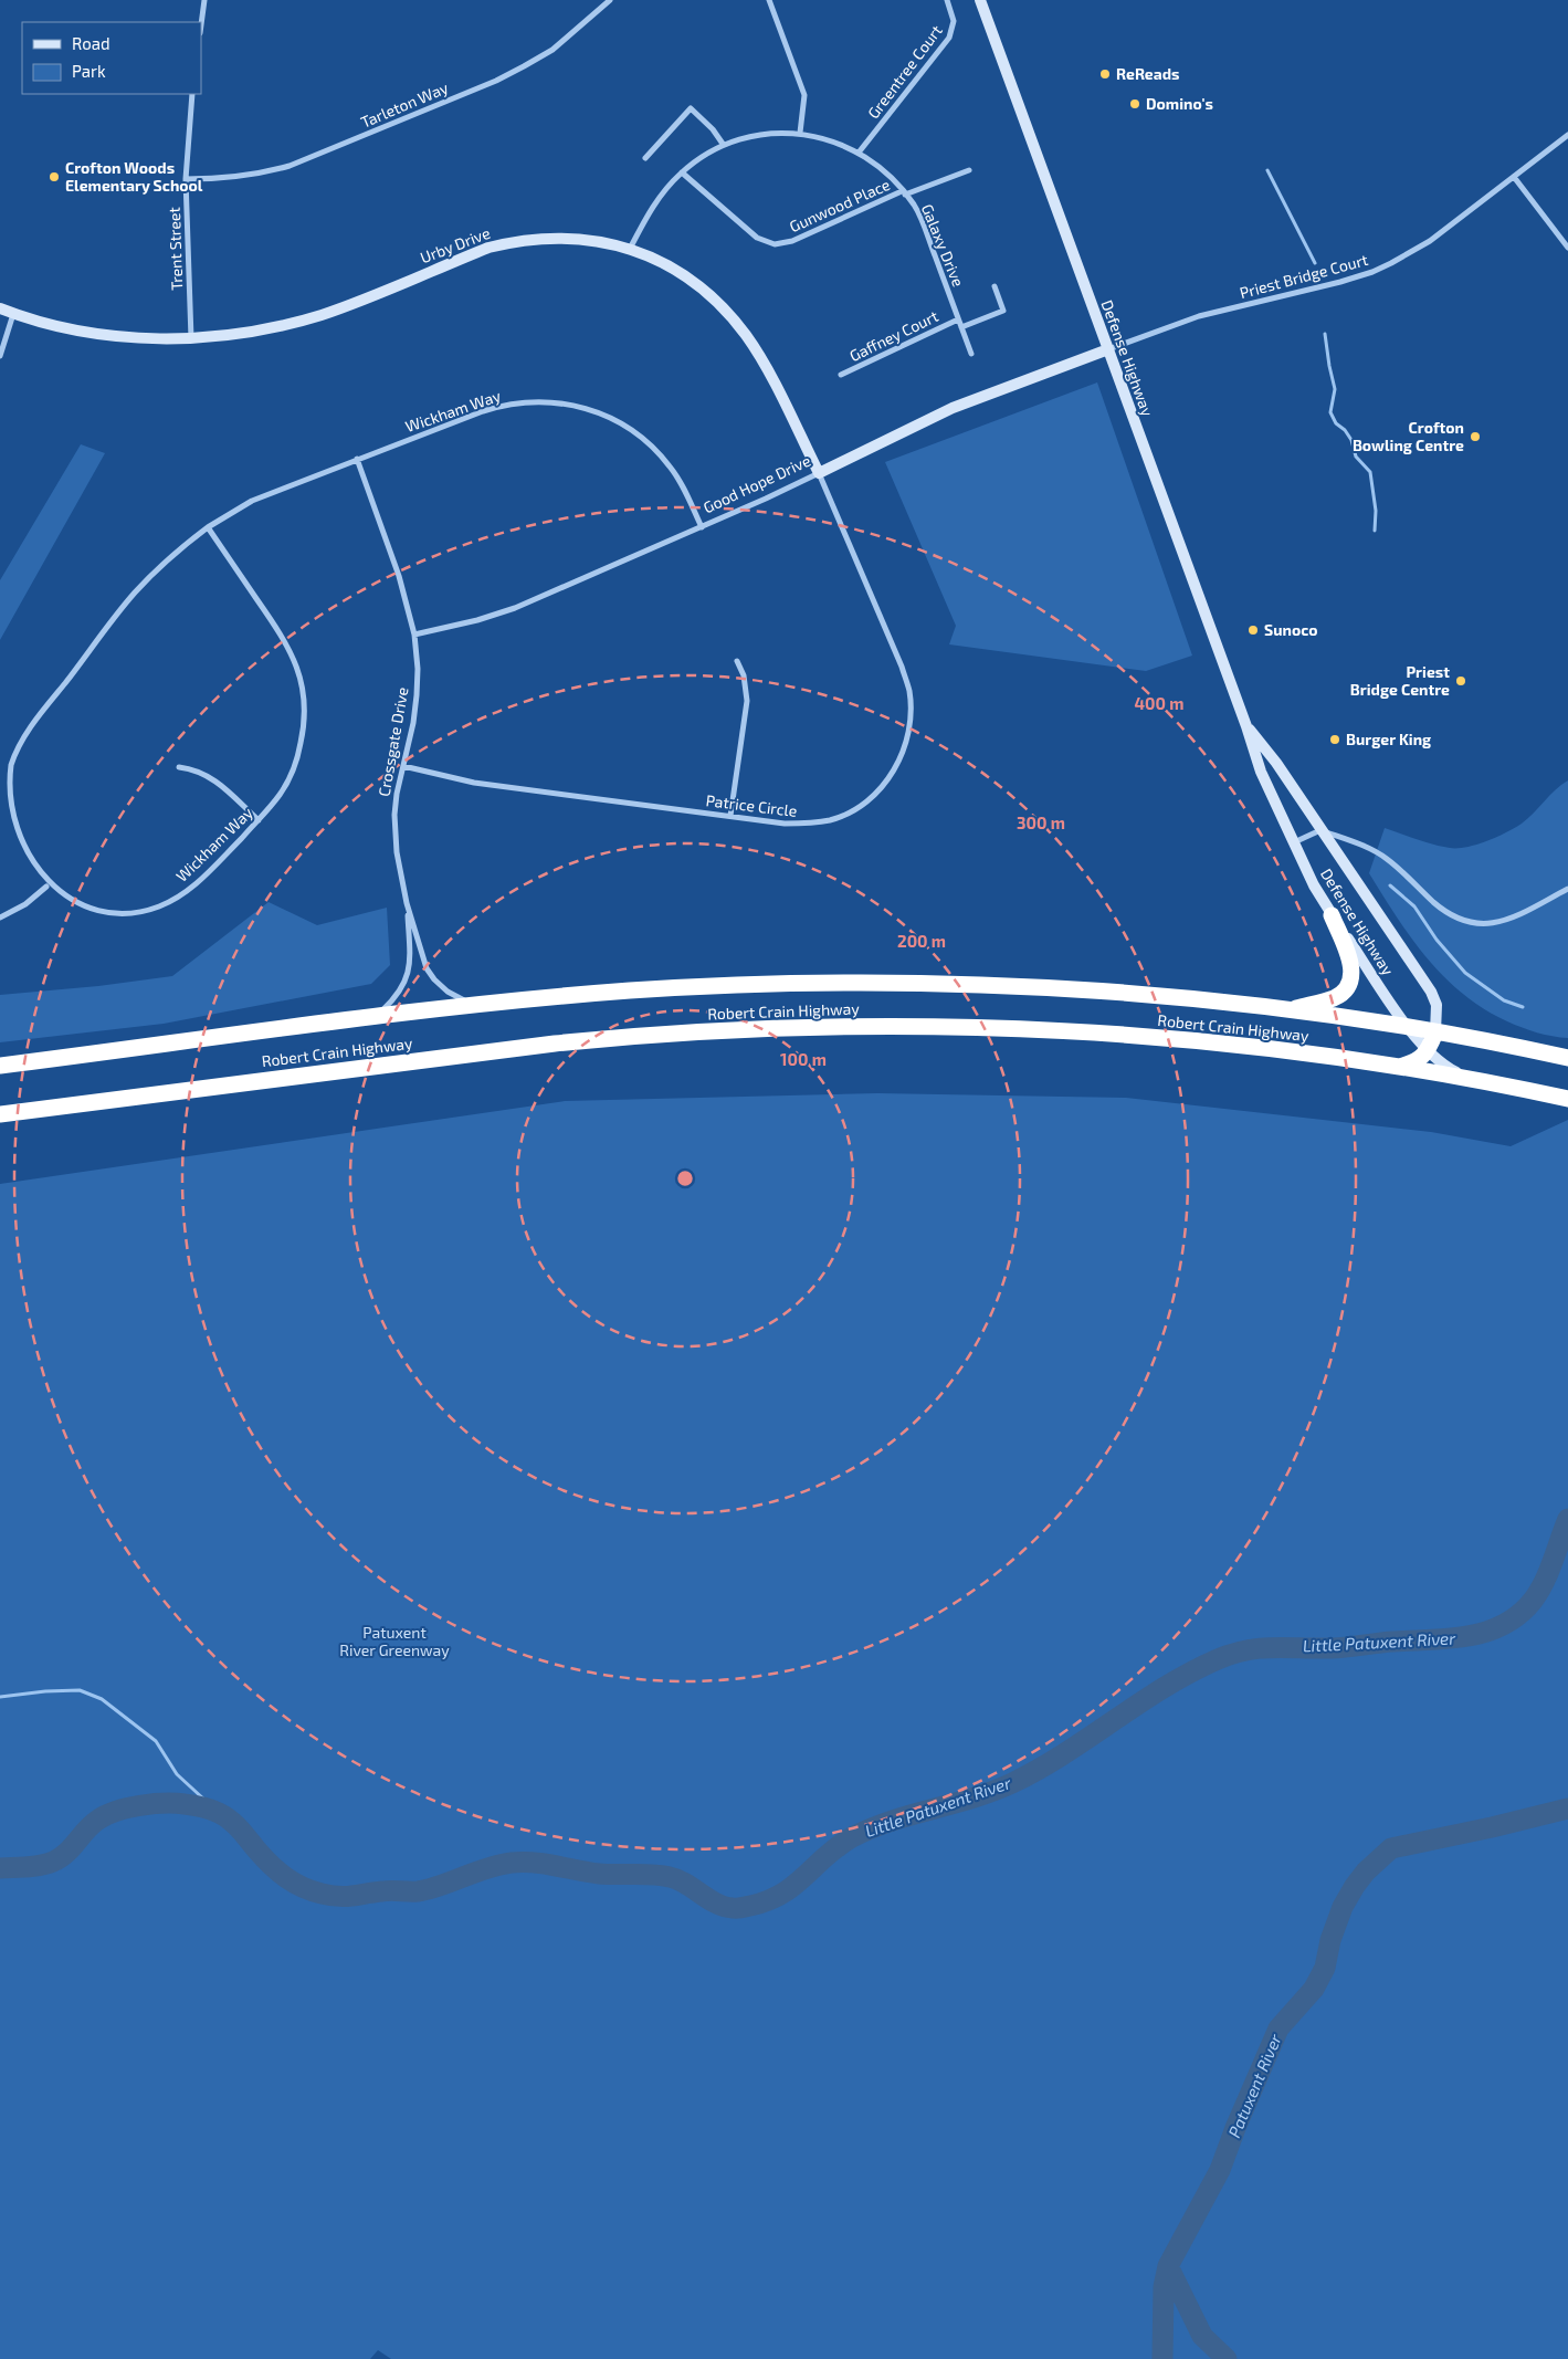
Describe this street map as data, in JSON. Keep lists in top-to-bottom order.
{
  "streets": {
    "highway": ["Robert Crain Highway"],
    "main road": ["Urby Drive", "Defense Highway", "Good Hope Drive"],
    "street": [
      "Greentree Court",
      "Tarleton Way",
      "Gunwood Place",
      "Galaxy Drive",
      "Trent Street",
      "Priest Bridge Court",
      "Gaffney Court",
      "Wickham Way",
      "Crossgate Drive",
      "Patrice Circle"
    ]
  },
  "crossings": [
    ["Greentree Court", "Galaxy Drive"],
    ["Tarleton Way", "Trent Street"],
    ["Gunwood Place", "Galaxy Drive"],
    ["Urby Drive", "Galaxy Drive"],
    ["Urby Drive", "Trent Street"],
    ["Urby Drive", "Good Hope Drive"],
    ["Urby Drive", "Patrice Circle"],
    ["Galaxy Drive", "Gaffney Court"],
    ["Priest Bridge Court", "Defense Highway"],
    ["Priest Bridge Court", "Good Hope Drive"],
    ["Defense Highway", "Good Hope Drive"],
    ["Defense Highway", "Robert Crain Highway"],
    ["Wickham Way", "Good Hope Drive"],
    ["Wickham Way", "Crossgate Drive"],
    ["Good Hope Drive", "Crossgate Drive"],
    ["Good Hope Drive", "Patrice Circle"],
    ["Crossgate Drive", "Patrice Circle"],
    ["Crossgate Drive", "Robert Crain Highway"]
  ],
  "water": ["Little Patuxent River", "Patuxent River"],
  "parks": ["Patuxent River Greenway"],
  "places": [
    "ReReads",
    "Domino's",
    "Crofton Woods Elementary School",
    "Crofton Bowling Centre",
    "Sunoco",
    "Priest Bridge Centre",
    "Burger King"
  ],
  "legend": ["Road", "Park"],
  "rings": [
    "400 m",
    "300 m",
    "200 m",
    "100 m"
  ]
}
